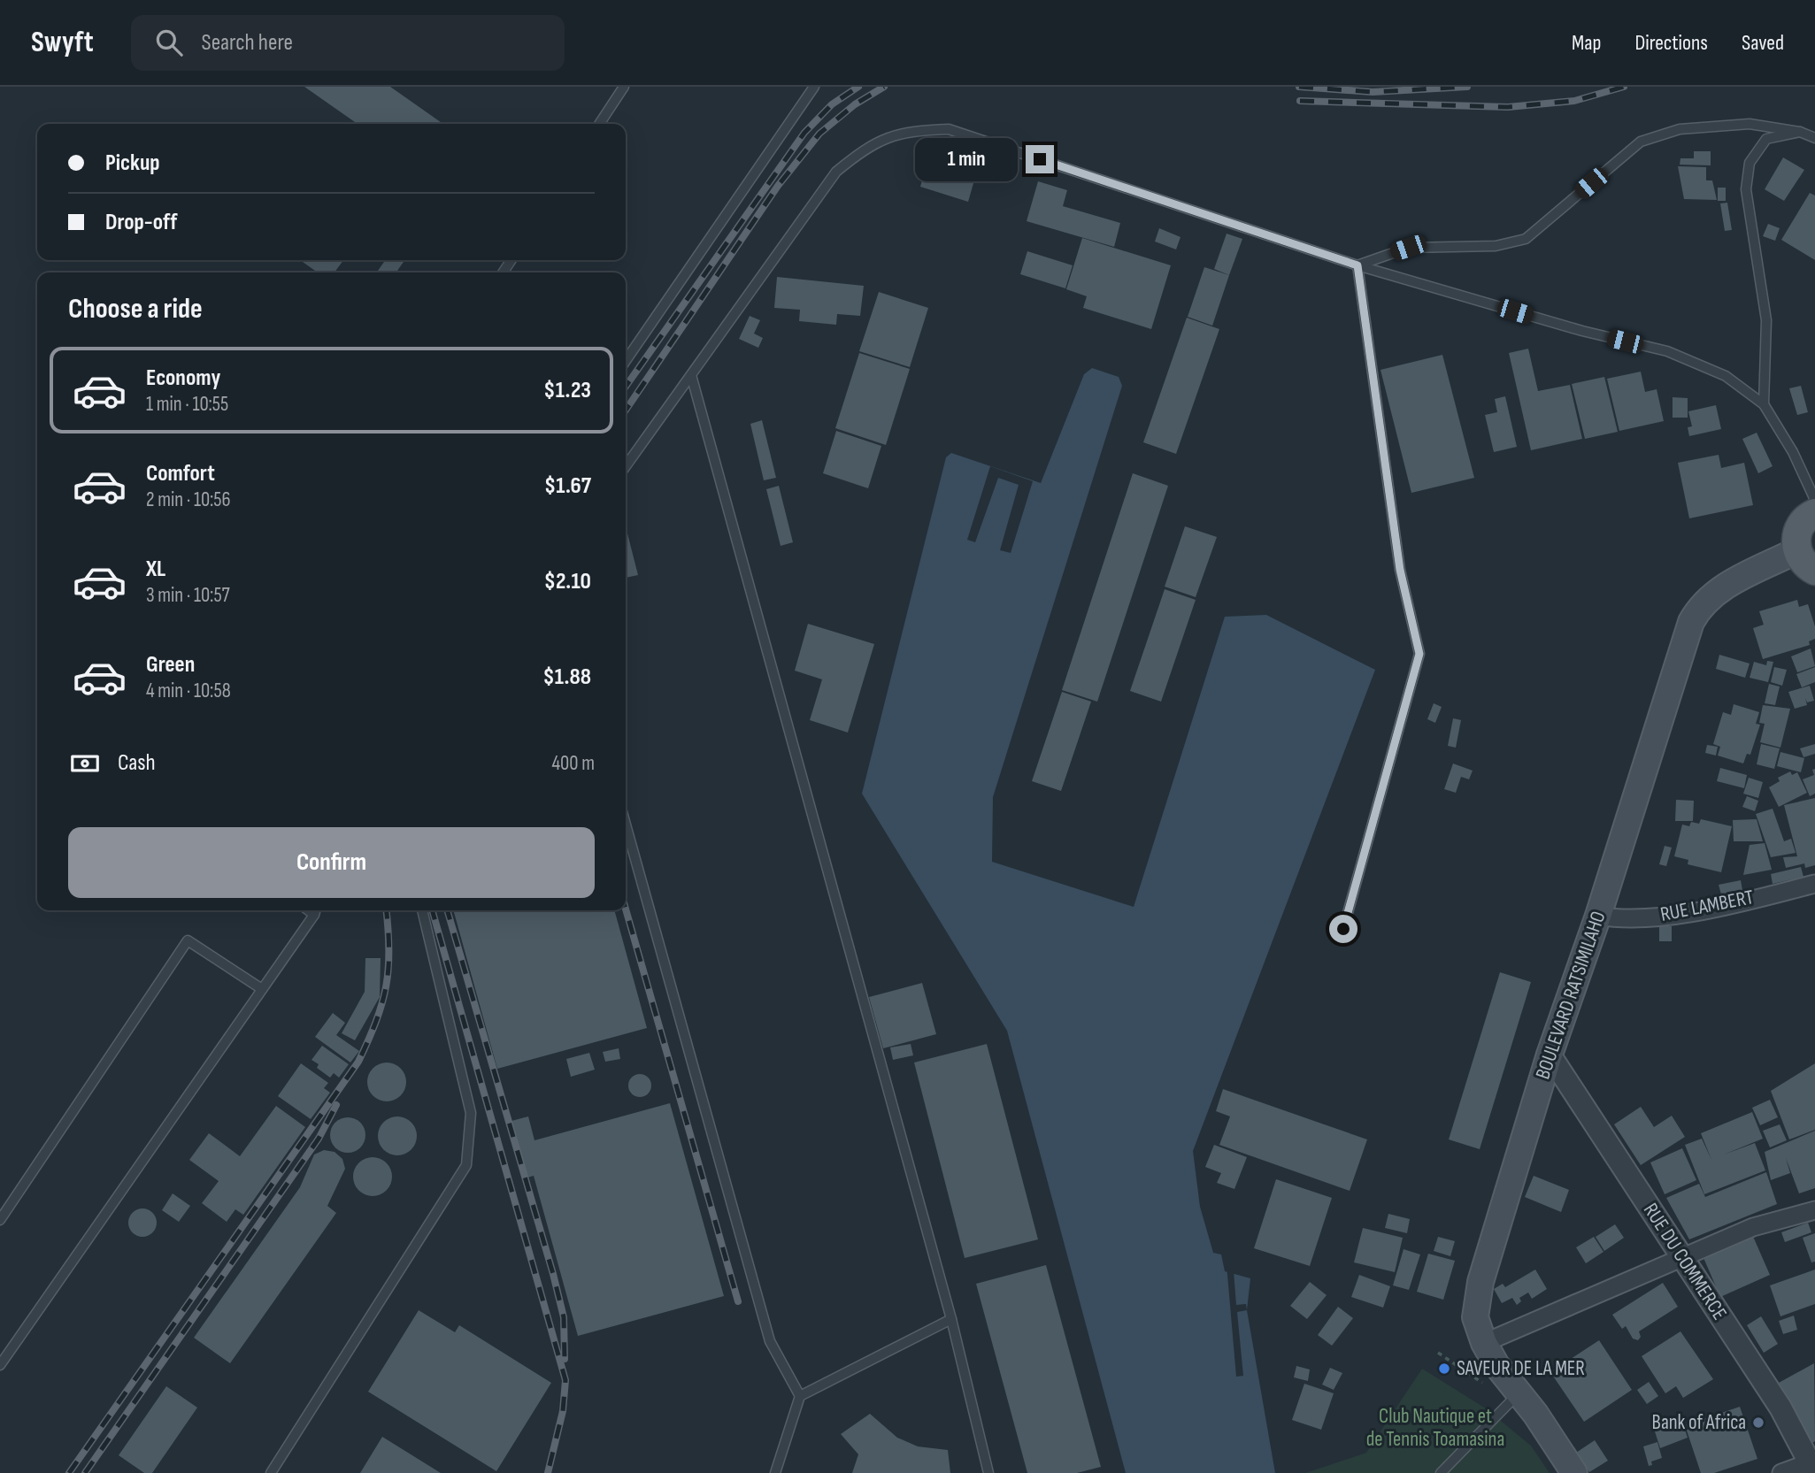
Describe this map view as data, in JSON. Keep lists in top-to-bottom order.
{
  "streets": {
    "main road": ["BOULEVARD RATSIMILAHO"],
    "street": ["RUE LAMBERT", "RUE DU COMMERCE"]
  },
  "crossings": [
    ["RUE LAMBERT", "BOULEVARD RATSIMILAHO"],
    ["BOULEVARD RATSIMILAHO", "RUE DU COMMERCE"]
  ],
  "parks": ["Club Nautique et de Tennis Toamasina"],
  "places": ["SAVEUR DE LA MER", "Bank of Africa"],
  "page": {
    "header": "Swyft",
    "search": "Search here",
    "nav": ["Map", "Directions", "Saved"],
    "banner": ["Pickup", "Drop-off"],
    "bubble": "1 min",
    "heading": "Choose a ride",
    "list": [
      {
        "name": "Economy",
        "note": "1 min · 10:55",
        "value": "$1.23"
      },
      {
        "name": "Comfort",
        "note": "2 min · 10:56",
        "value": "$1.67"
      },
      {
        "name": "XL",
        "note": "3 min · 10:57",
        "value": "$2.10"
      },
      {
        "name": "Green",
        "note": "4 min · 10:58",
        "value": "$1.88"
      }
    ],
    "pay": ["Cash", "400 m"],
    "buttons": "Confirm"
  }
}
